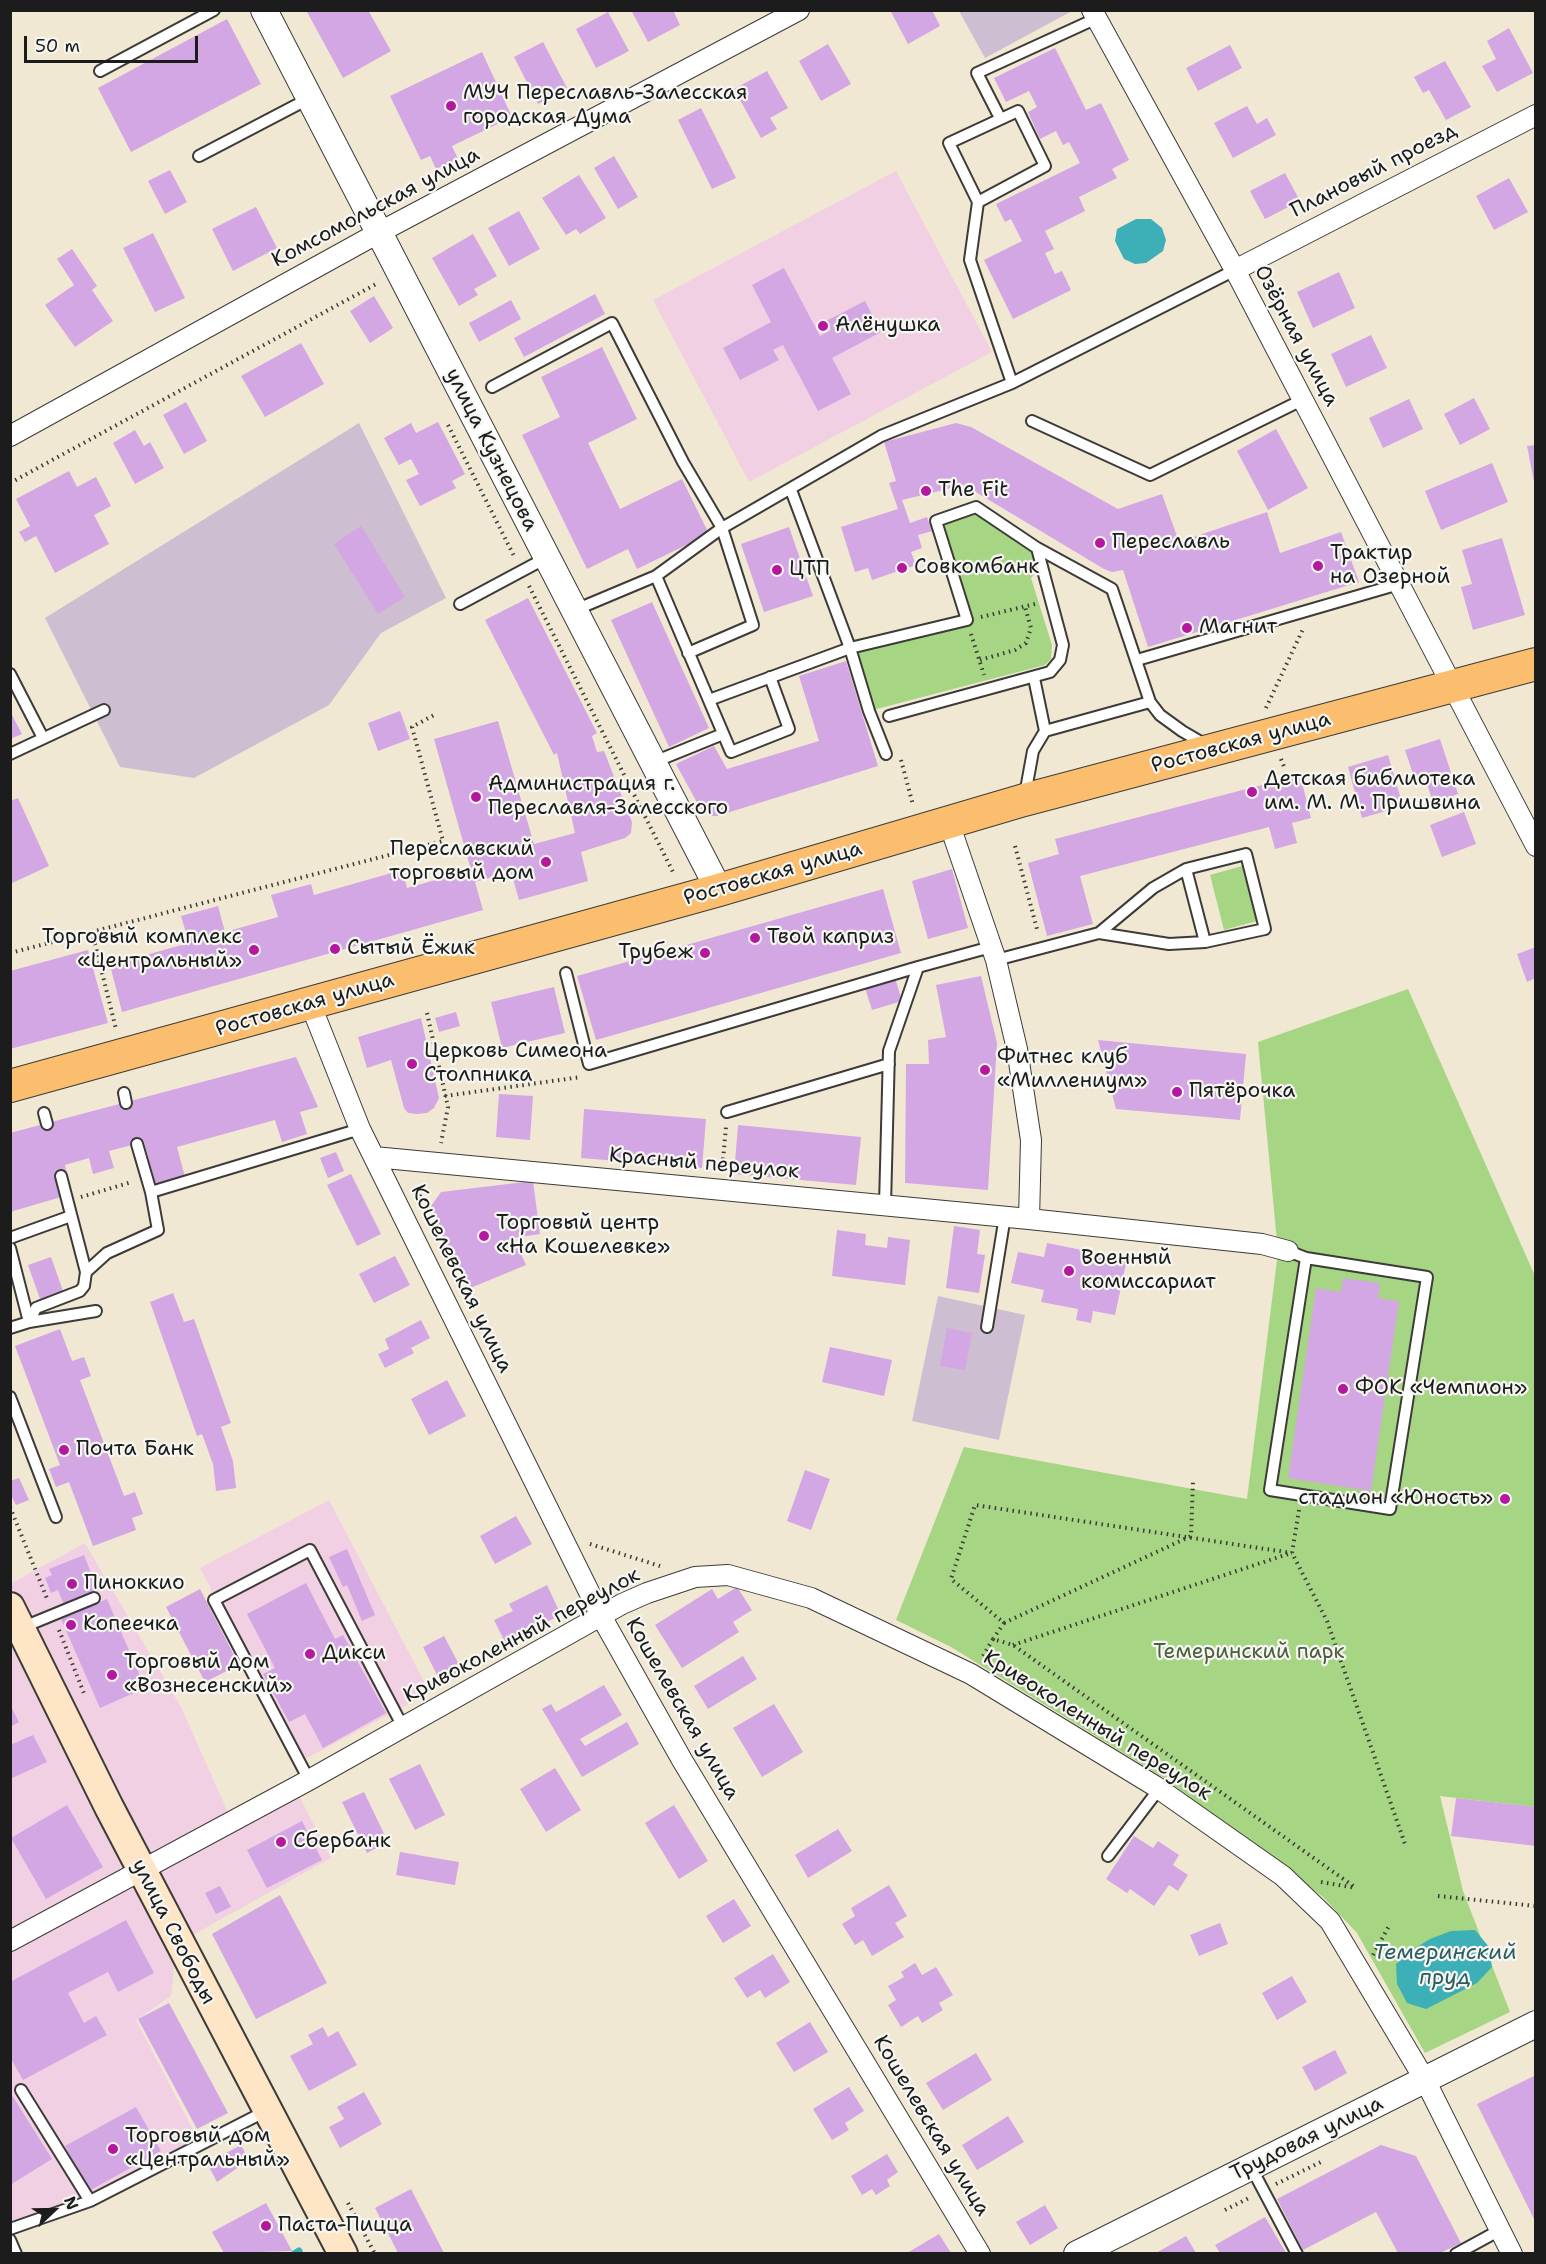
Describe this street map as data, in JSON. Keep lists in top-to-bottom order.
{
  "streets": {
    "main road": ["Ростовская улица", "улица Свободы"],
    "street": [
      "Плановый проезд",
      "Комсомольская улица",
      "Озёрная улица",
      "улица Кузнецова",
      "Красный переулок",
      "Кошелевская улица",
      "Кривоколенный переулок",
      "Трудовая улица"
    ]
  },
  "crossings": [
    ["Плановый проезд", "Озёрная улица"],
    ["Комсомольская улица", "улица Кузнецова"],
    ["Озёрная улица", "Ростовская улица"],
    ["улица Кузнецова", "Ростовская улица"],
    ["Ростовская улица", "Кошелевская улица"],
    ["Красный переулок", "Кошелевская улица"],
    ["Кошелевская улица", "Кривоколенный переулок"],
    ["Кривоколенный переулок", "улица Свободы"],
    ["Кривоколенный переулок", "Трудовая улица"]
  ],
  "water": ["Темеринский пруд"],
  "parks": ["Темеринский парк"],
  "places": [
    "МУЧ Переславль-Залесская городская Дума",
    "Алёнушка",
    "The Fit",
    "Переславль",
    "Трактир на Озерной",
    "Совкомбанк",
    "ЦТП",
    "Магнит",
    "Детская библиотека им. М. М. Пришвина",
    "Администрация г. Переславля-Залесского",
    "Переславский торговый дом",
    "Твой каприз",
    "Сытый Ёжик",
    "Торговый комплекс «Центральный»",
    "Трубеж",
    "Церковь Симеона Столпника",
    "Фитнес клуб «Миллениум»",
    "Пятёрочка",
    "Торговый центр «На Кошелевке»",
    "Военный комиссариат",
    "ФОК «Чемпион»",
    "Почта Банк",
    "стадион «Юность»",
    "Пиноккио",
    "Копеечка",
    "Дикси",
    "Торговый дом «Вознесенский»",
    "Сбербанк",
    "Торговый дом «Центральный»",
    "Паста-Пицца"
  ],
  "scale_bar": "50 m",
  "north": "right"
}
